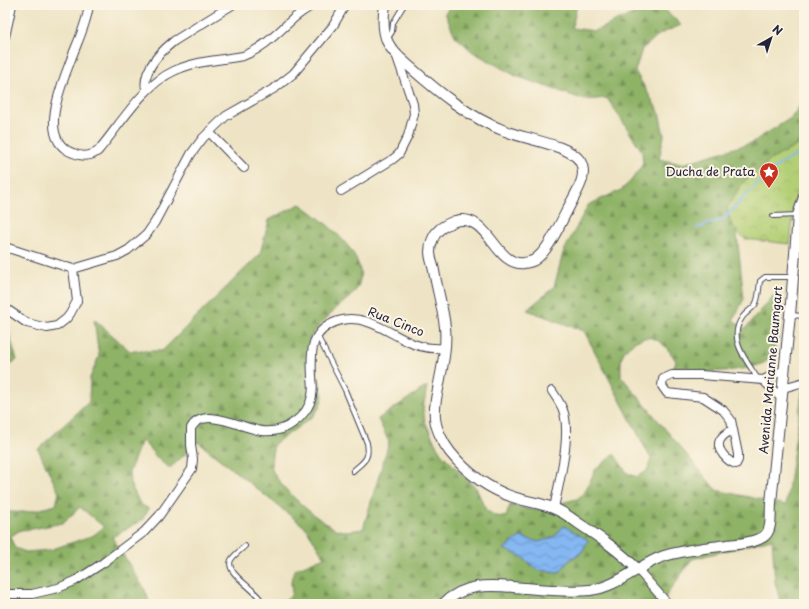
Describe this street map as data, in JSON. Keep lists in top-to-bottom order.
{
  "streets": {
    "street": ["Rua Cinco", "Avenida Marianne Baumgart"]
  },
  "places": {
    "place": ["Ducha de Prata"]
  },
  "north": "top right"
}
